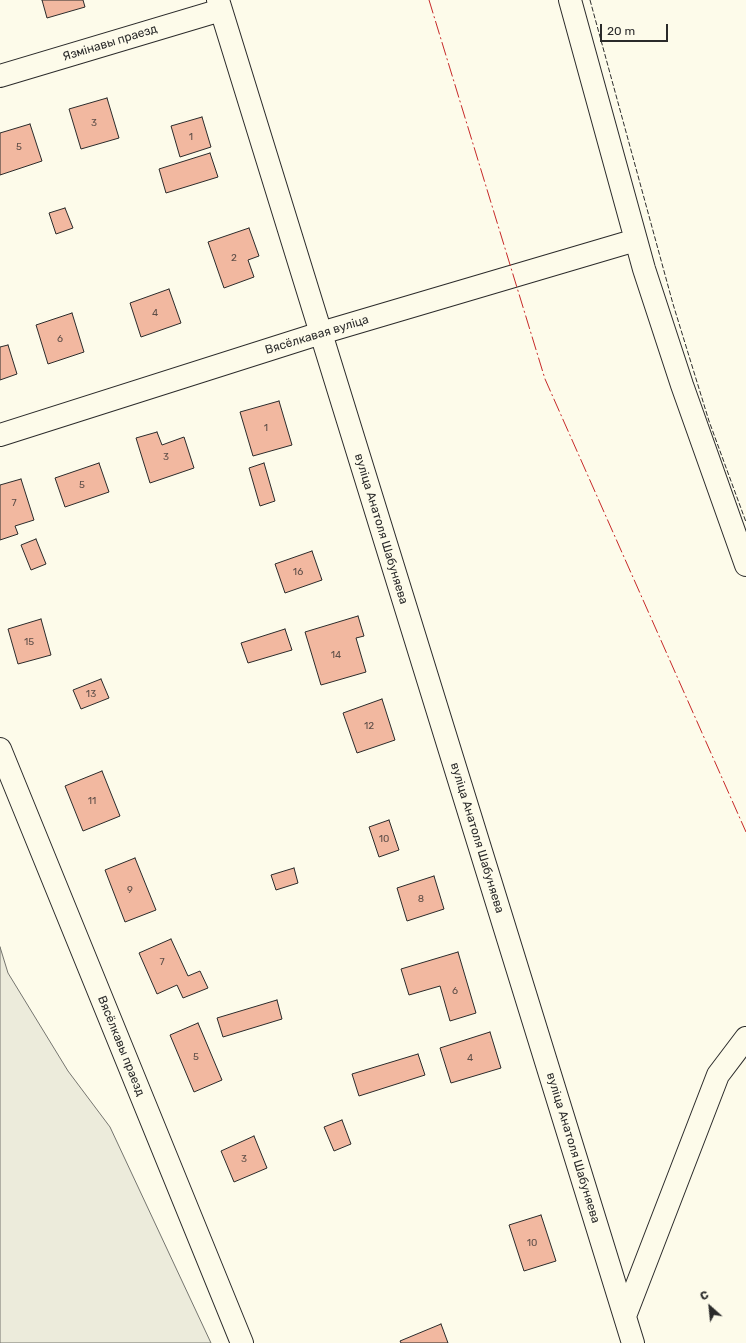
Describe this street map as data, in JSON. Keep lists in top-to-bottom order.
{
  "streets": {
    "street": [
      "Язмінавы праезд",
      "Вясёлкавая вуліца",
      "вуліца Анатоля Шабуняева",
      "Вясёлкавы праезд"
    ]
  },
  "crossings": [
    ["Язмінавы праезд", "вуліца Анатоля Шабуняева"],
    ["Вясёлкавая вуліца", "вуліца Анатоля Шабуняева"]
  ],
  "house_numbers": [
    "3",
    "1",
    "5",
    "2",
    "4",
    "6",
    "1",
    "3",
    "5",
    "7",
    "16",
    "15",
    "14",
    "13",
    "12",
    "11",
    "10",
    "9",
    "8",
    "7",
    "6",
    "5",
    "4",
    "3",
    "10"
  ],
  "scale_bar": "20 m",
  "north": "top left"
}
